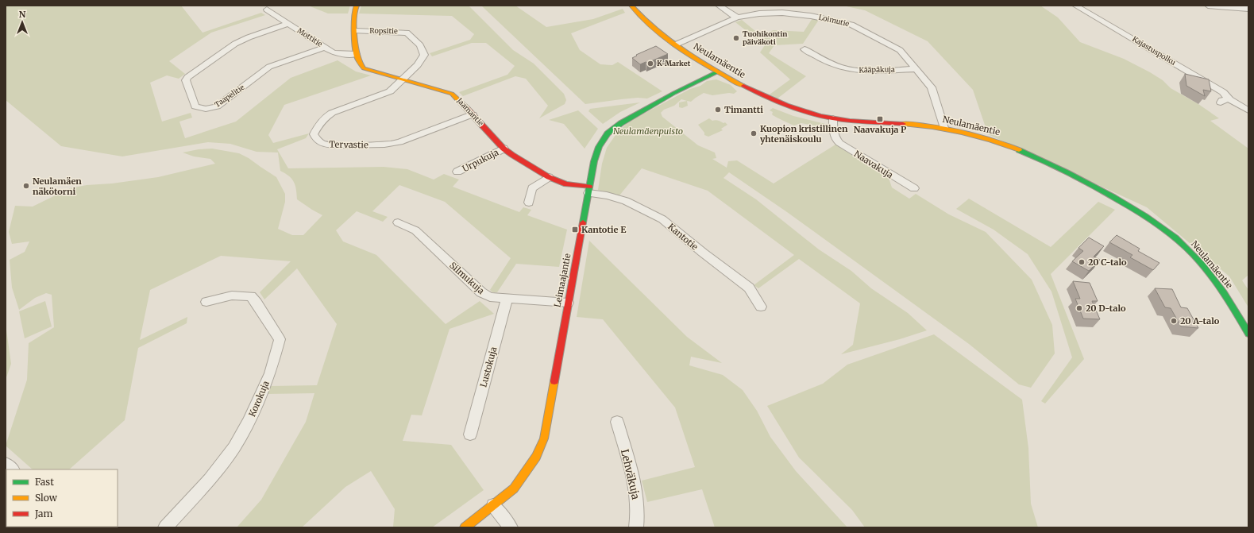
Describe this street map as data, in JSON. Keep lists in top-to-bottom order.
{
  "streets": {
    "street": [
      "Loimutie",
      "Ropsitie",
      "Mottitie",
      "Kajastuspolku",
      "Neulamäentie",
      "Kääpäkuja",
      "Taapelitie",
      "Jaamantie",
      "Tervastie",
      "Urpukuja",
      "Naavakuja",
      "Kantotie",
      "Silmukuja",
      "Leimaajantie",
      "Lustokuja",
      "Korokuja",
      "Lehväkuja"
    ]
  },
  "crossings": [
    ["Loimutie", "Neulamäentie"],
    ["Loimutie", "Kääpäkuja"],
    ["Ropsitie", "Jaamantie"],
    ["Ropsitie", "Tervastie"],
    ["Mottitie", "Taapelitie"],
    ["Mottitie", "Jaamantie"],
    ["Neulamäentie", "Naavakuja"],
    ["Neulamäentie", "Leimaajantie"],
    ["Jaamantie", "Tervastie"],
    ["Jaamantie", "Urpukuja"],
    ["Jaamantie", "Kantotie"],
    ["Jaamantie", "Leimaajantie"],
    ["Kantotie", "Leimaajantie"],
    ["Silmukuja", "Leimaajantie"],
    ["Silmukuja", "Lustokuja"]
  ],
  "parks": ["Neulamäenpuisto"],
  "places": {
    "other": [
      "Tuohikontin päiväkoti",
      "K-Market",
      "Timantti",
      "Kuopion kristillinen yhtenäiskoulu",
      "Neulamäen näkötorni",
      "20 C-talo",
      "20 D-talo",
      "20 A-talo"
    ],
    "transit": ["Naavakuja P", "Kantotie E"]
  },
  "legend": ["Fast", "Slow", "Jam"],
  "north": "top"
}
